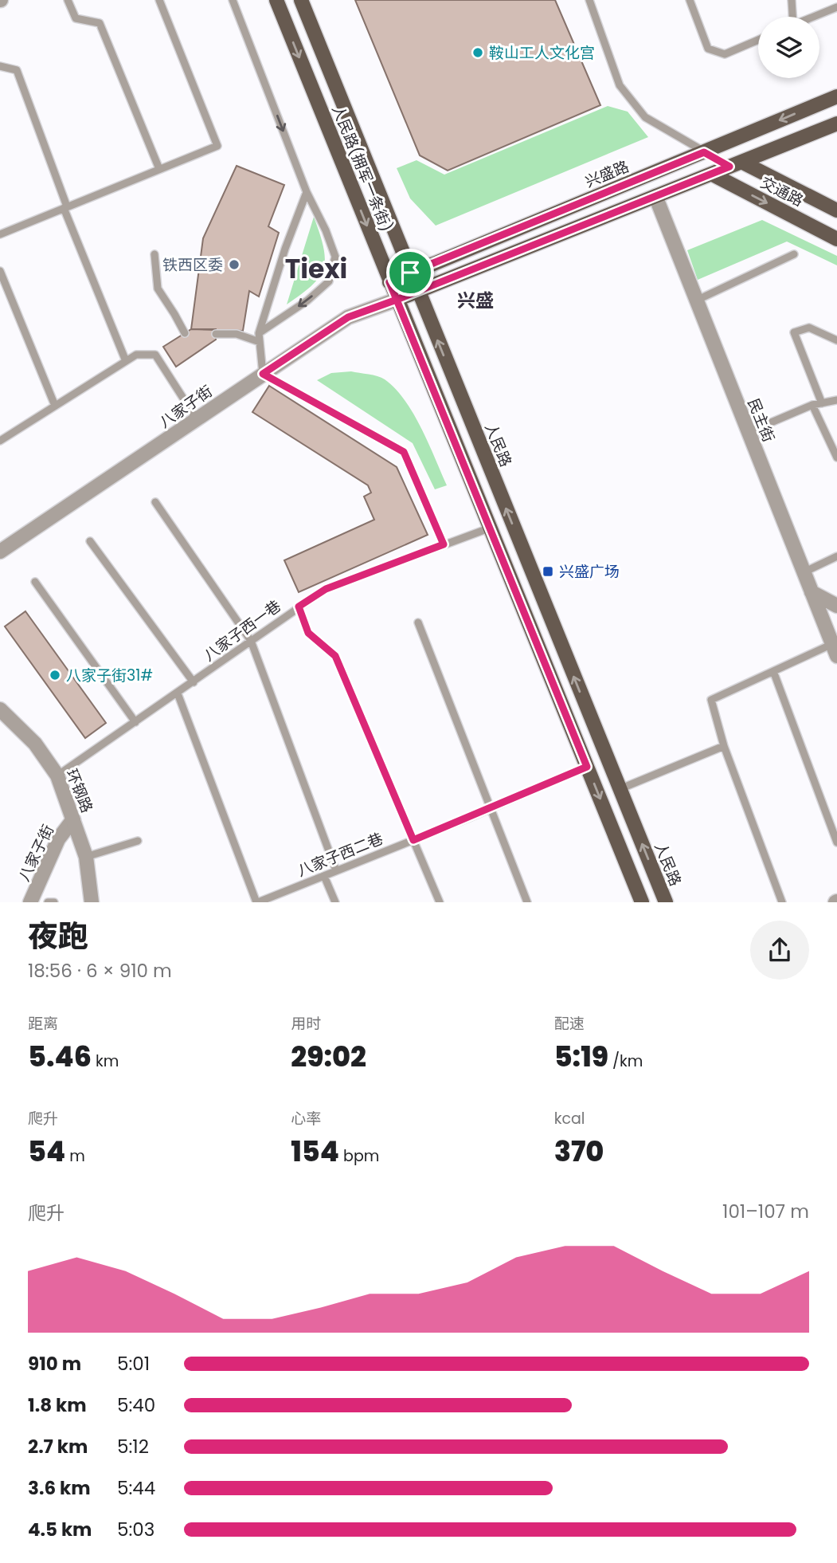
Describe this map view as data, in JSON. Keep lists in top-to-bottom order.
{
  "streets": {
    "main road": [
      "人民路(拥军一条街)",
      "兴盛路",
      "交通路",
      "人民路"
    ],
    "street": ["八家子街", "民主街", "环钢路"],
    "lane": ["八家子西一巷", "八家子西二巷"]
  },
  "crossings": [
    ["人民路(拥军一条街)", "兴盛路"],
    ["人民路(拥军一条街)", "八家子街"],
    ["人民路(拥军一条街)", "八家子西一巷"],
    ["兴盛路", "人民路"],
    ["八家子街", "环钢路"],
    ["八家子西一巷", "环钢路"]
  ],
  "one_way": ["人民路(拥军一条街)"],
  "districts": ["Tiexi", "兴盛"],
  "places": {
    "other": ["鞍山工人文化宫", "铁西区委", "八家子街31#"],
    "transit": ["兴盛广场"]
  },
  "page": {
    "heading": ["夜跑", "18:56 · 6 × 910 m"],
    "stats": [
      ["距离", "5.46 km"],
      ["用时", "29:02"],
      ["配速", "5:19 /km"],
      ["爬升", "54 m"],
      ["心率", "154 bpm"],
      ["kcal", "370"]
    ],
    "chart": ["爬升", "101–107 m"],
    "list": [
      {
        "name": "910 m",
        "note": "5:01"
      },
      {
        "name": "1.8 km",
        "note": "5:40"
      },
      {
        "name": "2.7 km",
        "note": "5:12"
      },
      {
        "name": "3.6 km",
        "note": "5:44"
      },
      {
        "name": "4.5 km",
        "note": "5:03"
      }
    ]
  }
}
